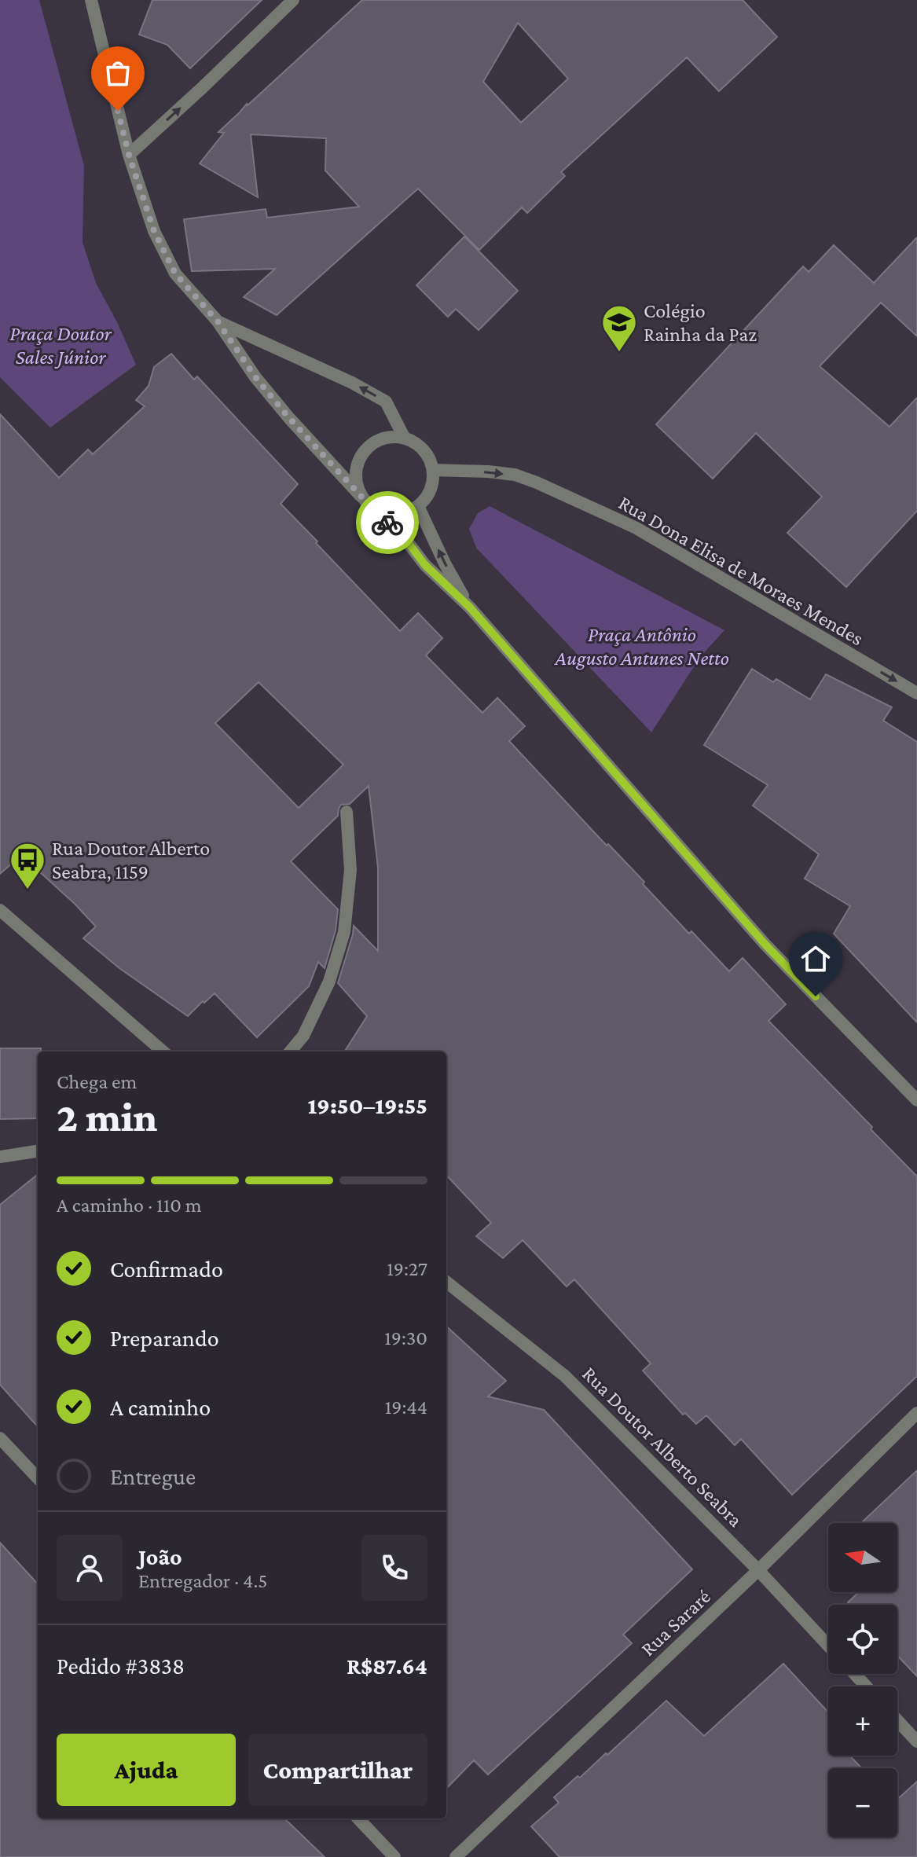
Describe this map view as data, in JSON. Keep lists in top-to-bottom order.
{
  "streets": {
    "street": ["Rua Dona Elisa de Moraes Mendes", "Rua Doutor Alberto Seabra", "Rua Sararé"]
  },
  "crossings": [
    ["Rua Doutor Alberto Seabra", "Rua Sararé"]
  ],
  "one_way": ["Rua Dona Elisa de Moraes Mendes"],
  "parks": ["Praça Doutor Sales Júnior", "Praça Antônio Augusto Antunes Netto"],
  "places": {
    "school or university": ["Colégio Rainha da Paz"],
    "bus stop": ["Rua Doutor Alberto Seabra, 1159"]
  },
  "north": "left",
  "page": {
    "heading": ["2 min", "Chega em", "19:50–19:55"],
    "panel": [
      "João",
      "Entregador · 4.5",
      "Pedido #3838",
      "R$87.64"
    ],
    "bar": "A caminho · 110 m",
    "list": [
      ["Confirmado", "19:27"],
      ["Preparando", "19:30"],
      ["A caminho", "19:44"],
      "Entregue"
    ],
    "map_buttons": ["+", "−"],
    "buttons": ["Ajuda", "Compartilhar"]
  }
}
